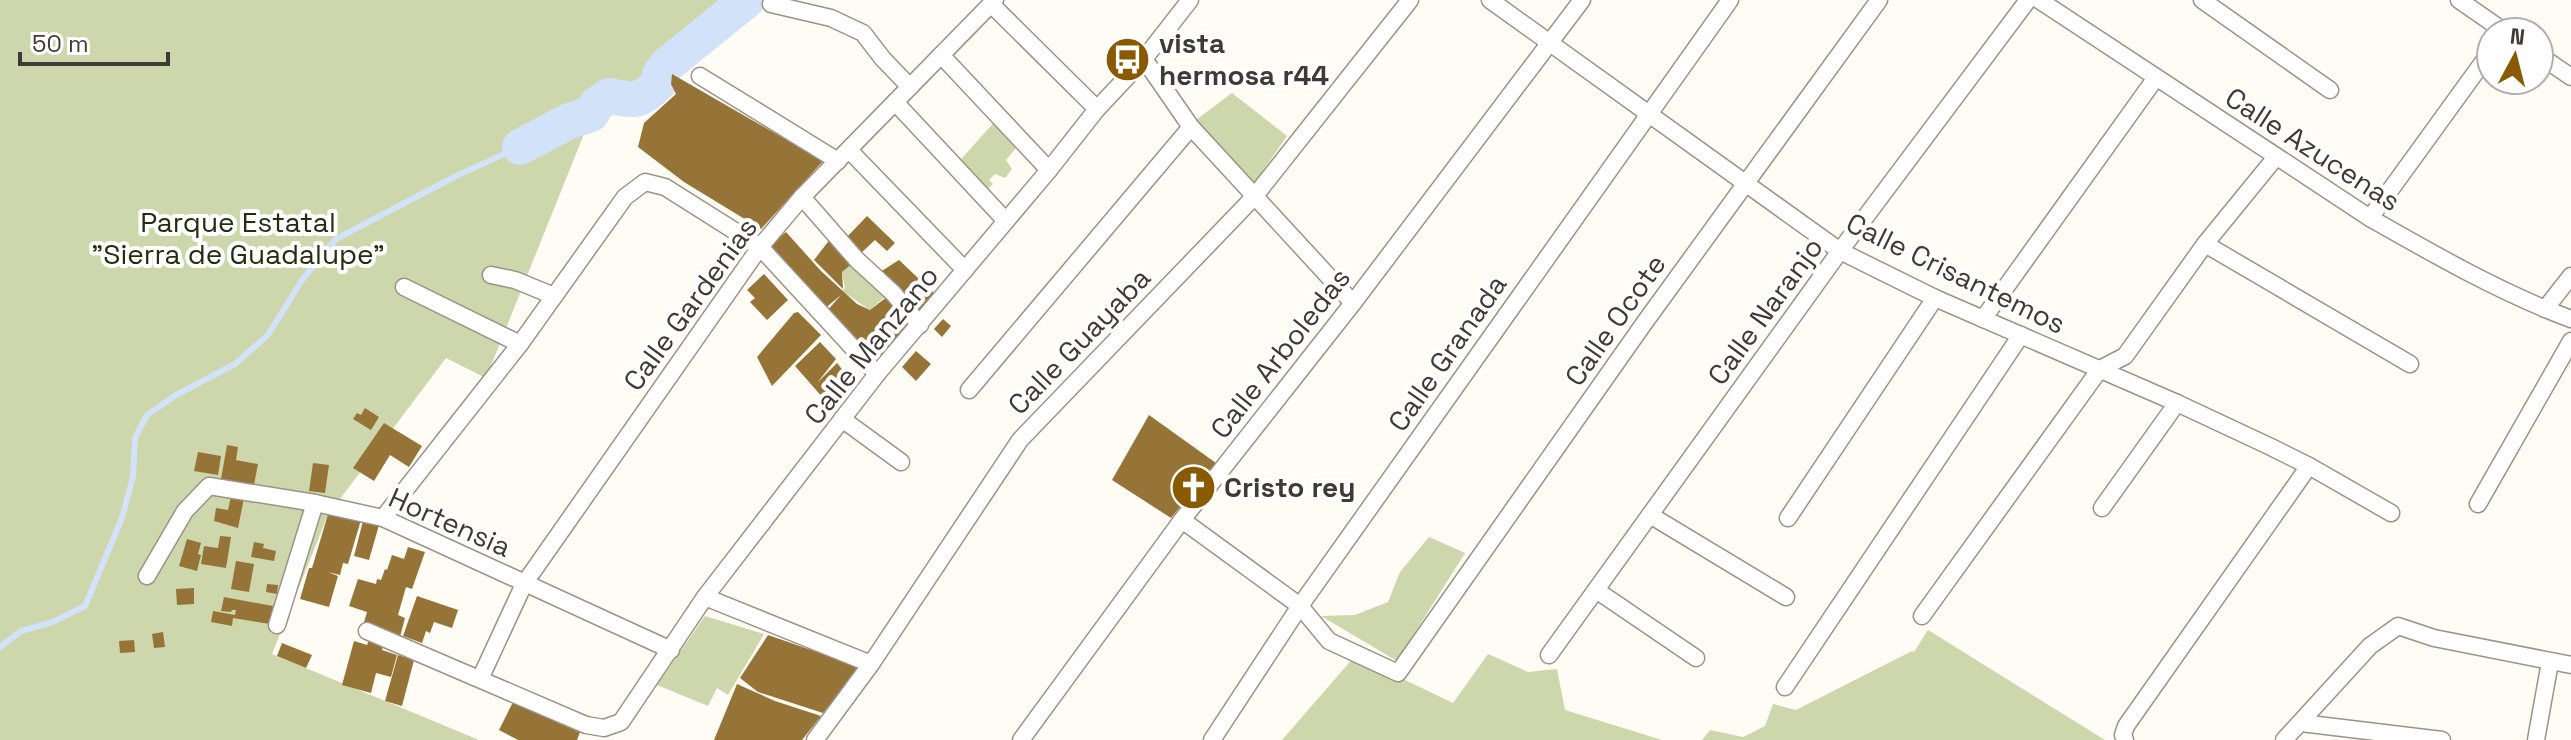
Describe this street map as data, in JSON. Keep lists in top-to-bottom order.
{
  "streets": {
    "street": [
      "Calle Azucenas",
      "Calle Crisantemos",
      "Calle Gardenias",
      "Calle Naranjo",
      "Calle Ocote",
      "Calle Guayaba",
      "Calle Manzano",
      "Calle Arboledas",
      "Calle Granada",
      "Hortensia"
    ]
  },
  "crossings": [
    ["Calle Crisantemos", "Calle Naranjo"],
    ["Calle Crisantemos", "Calle Ocote"],
    ["Calle Crisantemos", "Calle Arboledas"],
    ["Calle Crisantemos", "Calle Granada"],
    ["Calle Gardenias", "Calle Manzano"],
    ["Calle Gardenias", "Hortensia"],
    ["Calle Ocote", "Calle Granada"],
    ["Calle Manzano", "Hortensia"]
  ],
  "parks": ["Parque Estatal \"Sierra de Guadalupe\""],
  "places": {
    "bus stop": ["vista hermosa r44"],
    "church": ["Cristo rey"]
  },
  "scale_bar": "50 m",
  "north": "top"
}
